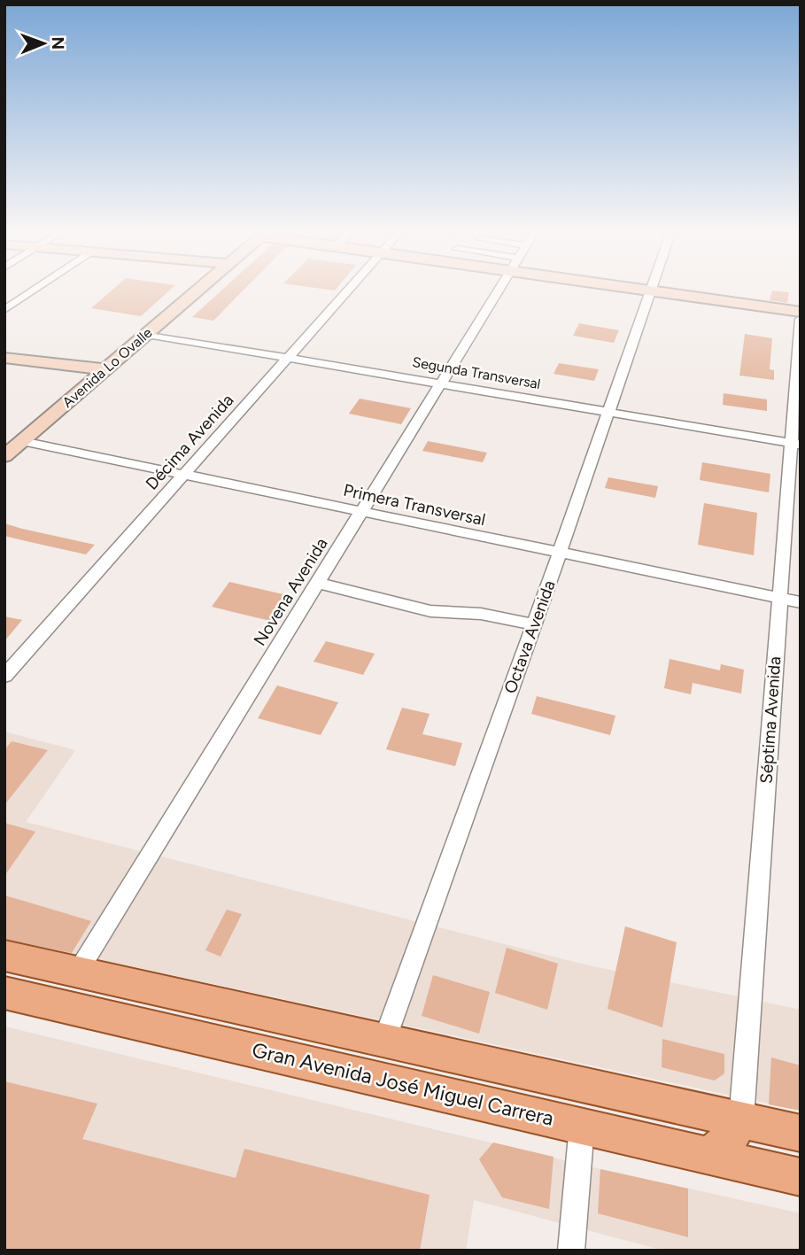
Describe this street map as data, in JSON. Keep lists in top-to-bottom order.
{
  "streets": {
    "main road": ["Gran Avenida José Miguel Carrera"],
    "street": [
      "Avenida Lo Ovalle",
      "Segunda Transversal",
      "Décima Avenida",
      "Primera Transversal",
      "Novena Avenida",
      "Octava Avenida",
      "Séptima Avenida"
    ]
  },
  "crossings": [
    ["Avenida Lo Ovalle", "Segunda Transversal"],
    ["Avenida Lo Ovalle", "Primera Transversal"],
    ["Segunda Transversal", "Décima Avenida"],
    ["Segunda Transversal", "Novena Avenida"],
    ["Segunda Transversal", "Octava Avenida"],
    ["Segunda Transversal", "Séptima Avenida"],
    ["Décima Avenida", "Primera Transversal"],
    ["Primera Transversal", "Novena Avenida"],
    ["Primera Transversal", "Octava Avenida"],
    ["Primera Transversal", "Séptima Avenida"],
    ["Novena Avenida", "Gran Avenida José Miguel Carrera"],
    ["Octava Avenida", "Gran Avenida José Miguel Carrera"],
    ["Séptima Avenida", "Gran Avenida José Miguel Carrera"]
  ],
  "north": "right"
}
